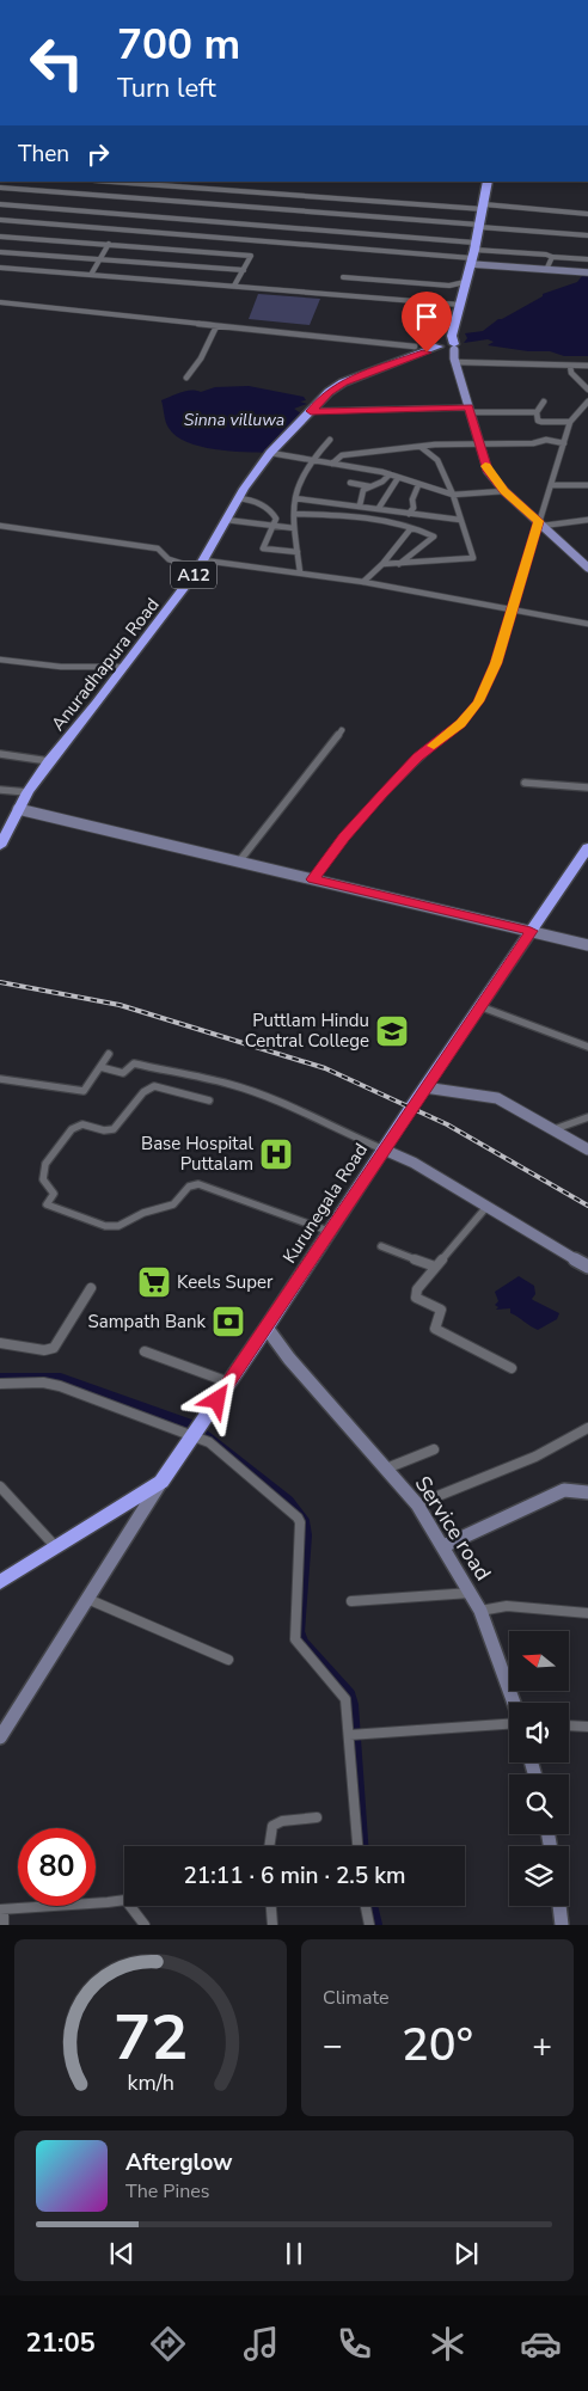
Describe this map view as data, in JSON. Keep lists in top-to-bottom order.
{
  "streets": {
    "highway": ["A12", "Anuradhapura Road", "Kurunegala Road"],
    "street": ["Service road"]
  },
  "crossings": [
    ["Kurunegala Road", "Service road"]
  ],
  "water": ["Sinna villuwa"],
  "places": {
    "school or university": ["Puttlam Hindu Central College"],
    "hospital": ["Base Hospital Puttalam"],
    "supermarket": ["Keels Super"],
    "bank": ["Sampath Bank"]
  },
  "north": "left",
  "page": {
    "turn": ["700 m", "Turn left"],
    "then": "Then",
    "limit": "80",
    "trip": "21:11 · 6 min · 2.5 km",
    "tile": "Climate",
    "heat": ["−", "20°", "+"],
    "song": ["Afterglow", "The Pines"],
    "tabs": "21:05",
    "gauge": ["72", "km/h"]
  }
}
